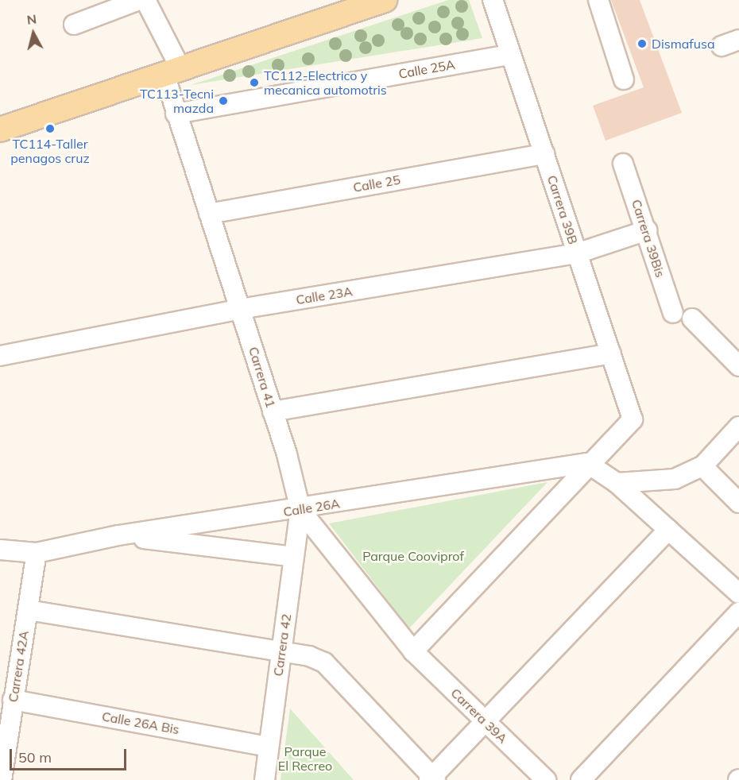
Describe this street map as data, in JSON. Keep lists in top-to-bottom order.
{
  "streets": {
    "street": [
      "Calle 25A",
      "Calle 25",
      "Carrera 39B",
      "Carrera 39Bis",
      "Calle 23A",
      "Carrera 41",
      "Calle 26A",
      "Carrera 42",
      "Carrera 42A",
      "Carrera 39A",
      "Calle 26A Bis"
    ]
  },
  "crossings": [
    ["Calle 25A", "Carrera 39B"],
    ["Calle 25A", "Carrera 41"],
    ["Calle 25", "Carrera 39B"],
    ["Calle 25", "Carrera 41"],
    ["Carrera 39B", "Calle 23A"],
    ["Carrera 39B", "Calle 26A"],
    ["Carrera 39Bis", "Calle 23A"],
    ["Calle 23A", "Carrera 41"],
    ["Carrera 41", "Calle 26A"],
    ["Carrera 41", "Carrera 42"],
    ["Carrera 41", "Carrera 39A"],
    ["Calle 26A", "Carrera 42"],
    ["Calle 26A", "Carrera 42A"],
    ["Carrera 42", "Calle 26A Bis"],
    ["Carrera 42A", "Calle 26A Bis"]
  ],
  "parks": ["Parque Cooviprof", "Parque El Recreo"],
  "places": [
    "Dismafusa",
    "TC112-Electrico y mecanica automotris",
    "TC113-Tecni mazda",
    "TC114-Taller penagos cruz"
  ],
  "scale_bar": "50 m",
  "north": "top"
}
